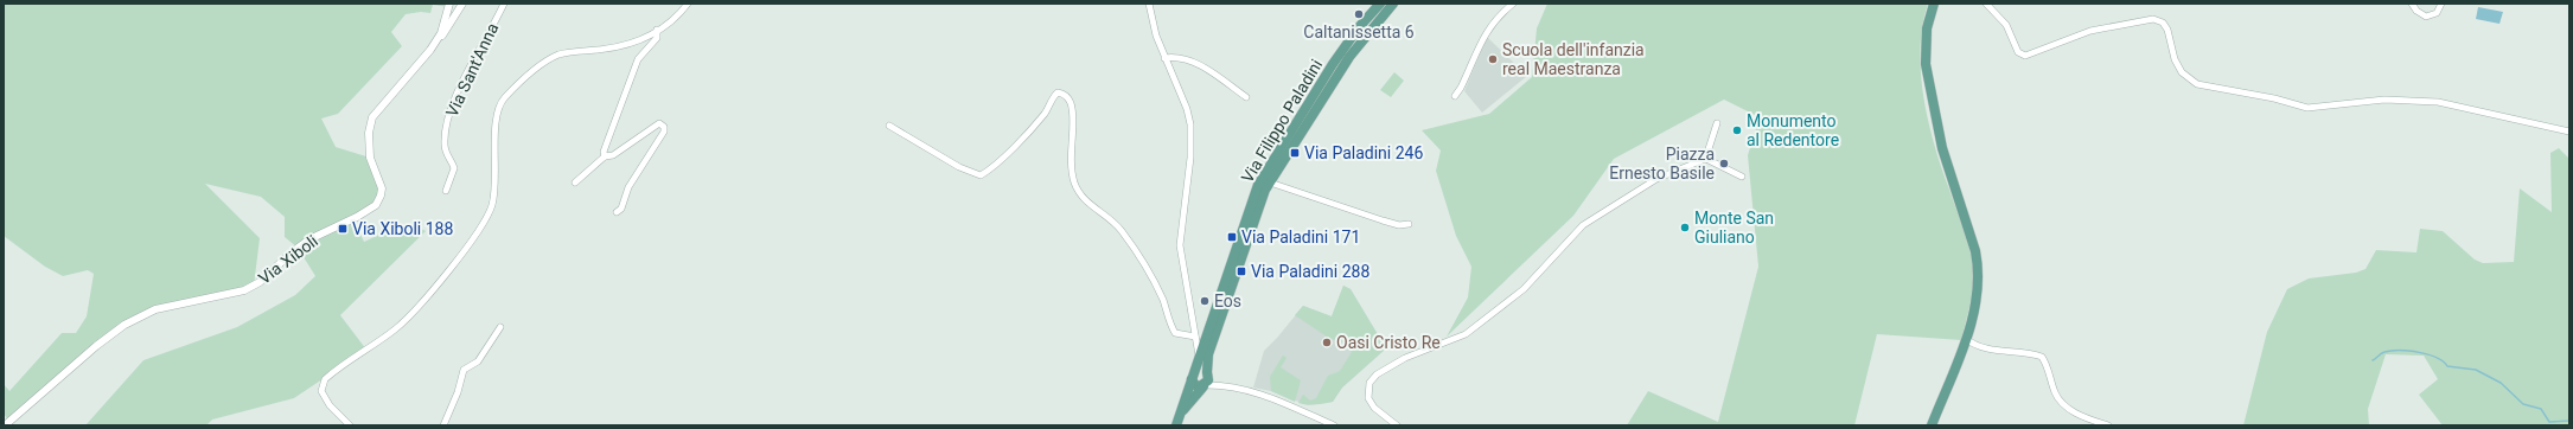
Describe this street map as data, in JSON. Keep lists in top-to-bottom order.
{
  "streets": {
    "main road": ["Via Filippo Paladini"],
    "street": ["Via Sant'Anna", "Via Xiboli"]
  },
  "places": {
    "other": [
      "Caltanissetta 6",
      "Scuola dell'infanzia real Maestranza",
      "Monumento al Redentore",
      "Piazza Ernesto Basile",
      "Monte San Giuliano",
      "Eos",
      "Oasi Cristo Re"
    ],
    "transit": [
      "Via Paladini 246",
      "Via Xiboli 188",
      "Via Paladini 171",
      "Via Paladini 288"
    ]
  }
}
